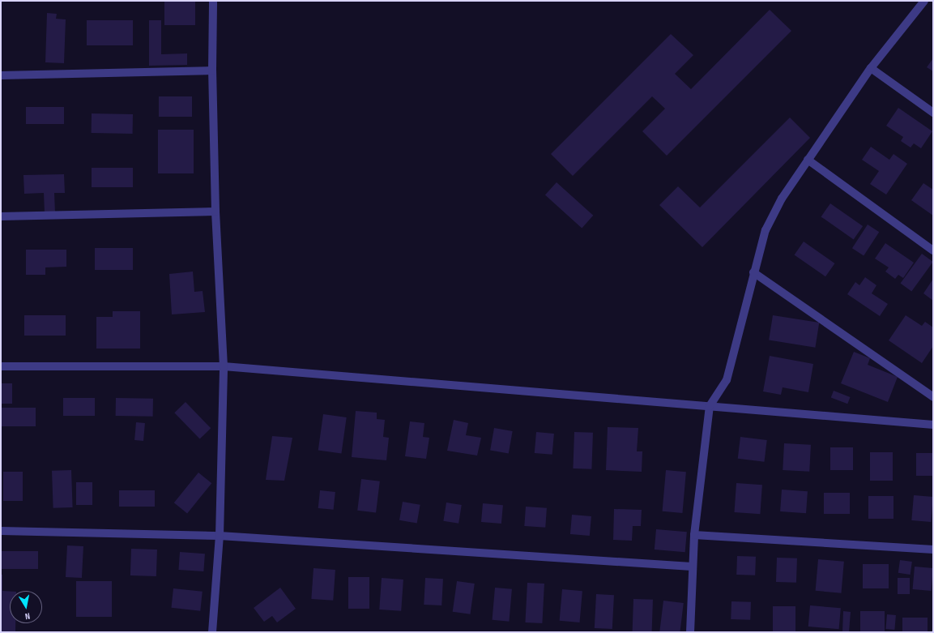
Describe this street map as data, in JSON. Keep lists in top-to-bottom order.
{
  "north": "bottom"
}
